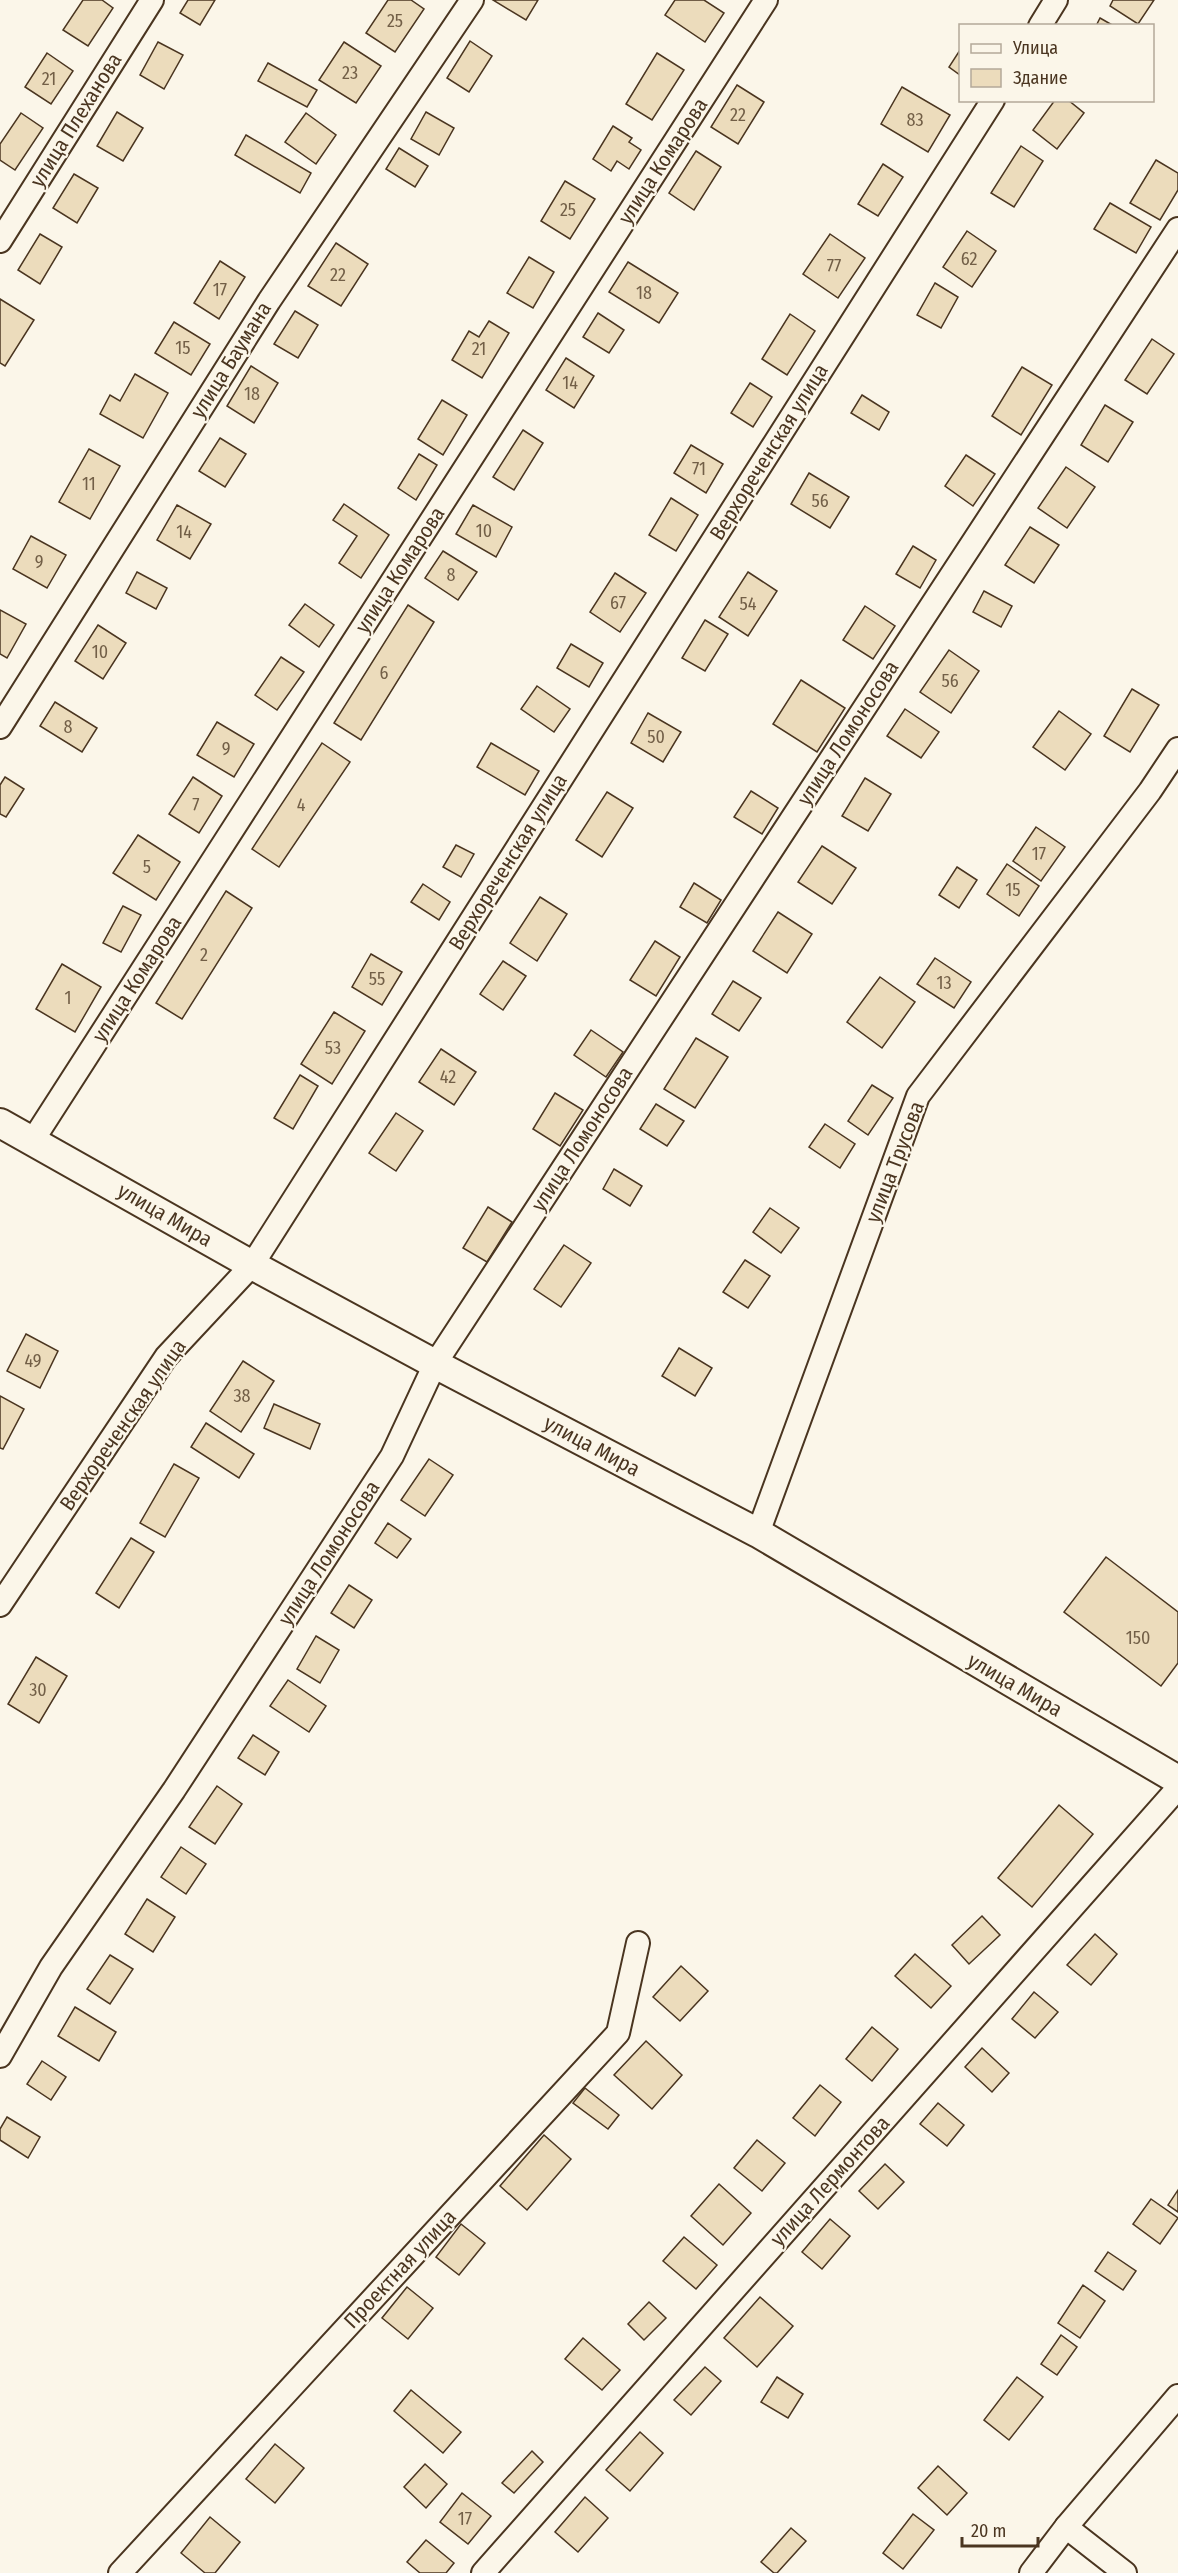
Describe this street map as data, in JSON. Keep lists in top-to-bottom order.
{
  "streets": {
    "street": [
      "улица Плеханова",
      "улица Комарова",
      "улица Баумана",
      "Верхореченская улица",
      "улица Ломоносова",
      "улица Трусова",
      "улица Мира",
      "улица Лермонтова",
      "Проектная улица"
    ]
  },
  "crossings": [
    ["улица Комарова", "улица Мира"],
    ["Верхореченская улица", "улица Мира"],
    ["улица Ломоносова", "улица Мира"],
    ["улица Трусова", "улица Мира"]
  ],
  "house_numbers": [
    "25",
    "23",
    "21",
    "22",
    "83",
    "25",
    "62",
    "77",
    "22",
    "17",
    "18",
    "15",
    "21",
    "14",
    "18",
    "71",
    "11",
    "56",
    "10",
    "14",
    "9",
    "8",
    "67",
    "54",
    "10",
    "6",
    "56",
    "8",
    "50",
    "9",
    "7",
    "4",
    "17",
    "5",
    "15",
    "2",
    "55",
    "13",
    "1",
    "53",
    "42",
    "49",
    "38",
    "150",
    "30",
    "17"
  ],
  "legend": ["Улица", "Здание"],
  "scale_bar": "20 m"
}
